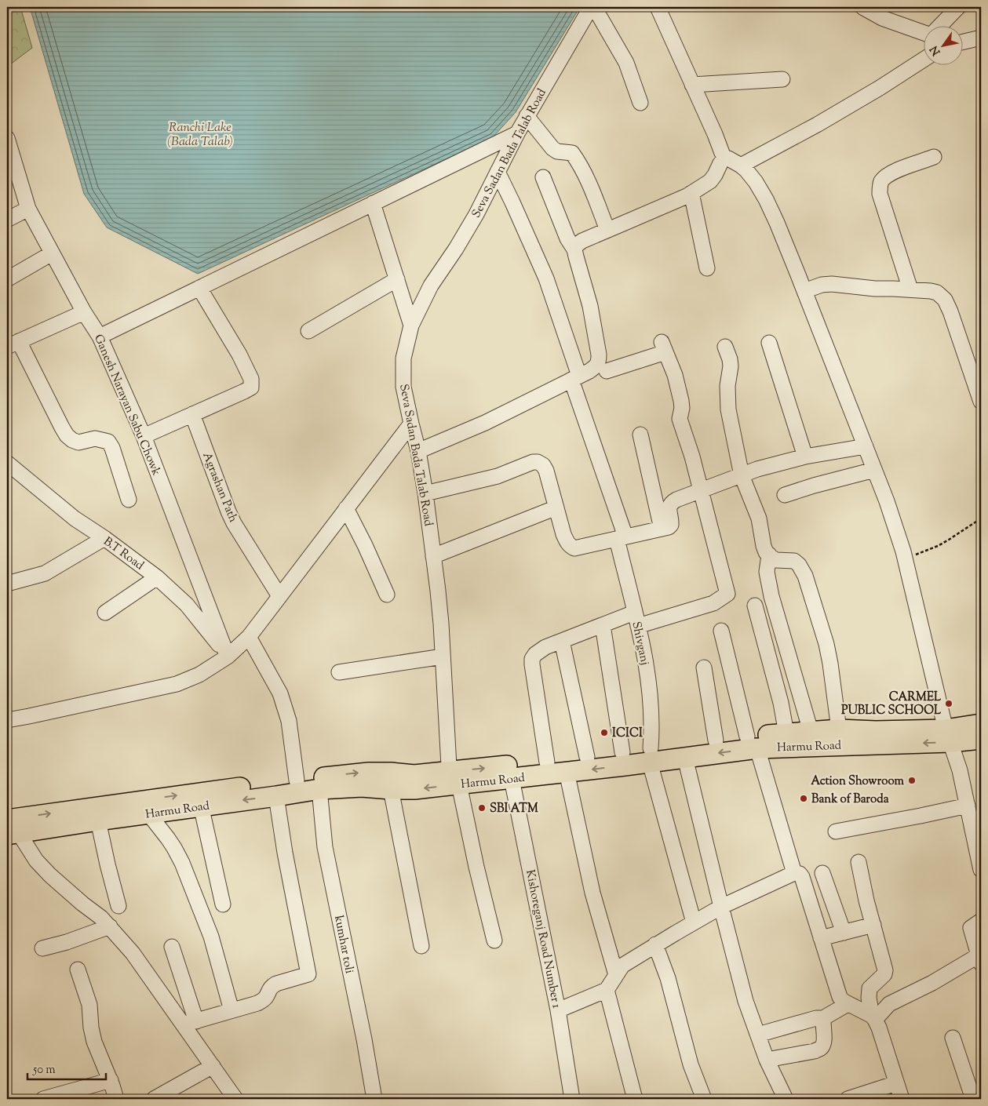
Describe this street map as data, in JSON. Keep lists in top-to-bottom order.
{
  "streets": {
    "main road": ["Harmu Road"],
    "street": [
      "Seva Sadan Bada Talab Road",
      "Ganesh Narayan Sabu Chowk",
      "Agrashan Path",
      "B.T Road",
      "Shivganj",
      "Kishoreganj Road Number 1",
      "kumhar toli"
    ]
  },
  "crossings": [
    ["Seva Sadan Bada Talab Road", "Shivganj"],
    ["Seva Sadan Bada Talab Road", "Harmu Road"],
    ["Ganesh Narayan Sabu Chowk", "B.T Road"],
    ["Shivganj", "Harmu Road"],
    ["Harmu Road", "Kishoreganj Road Number 1"],
    ["Harmu Road", "kumhar toli"]
  ],
  "water": ["Ranchi Lake (Bada Talab)"],
  "places": [
    "CARMEL PUBLIC SCHOOL",
    "ICICI",
    "Action Showroom",
    "Bank of Baroda",
    "SBI ATM"
  ],
  "scale_bar": "50 m",
  "north": "bottom left"
}
